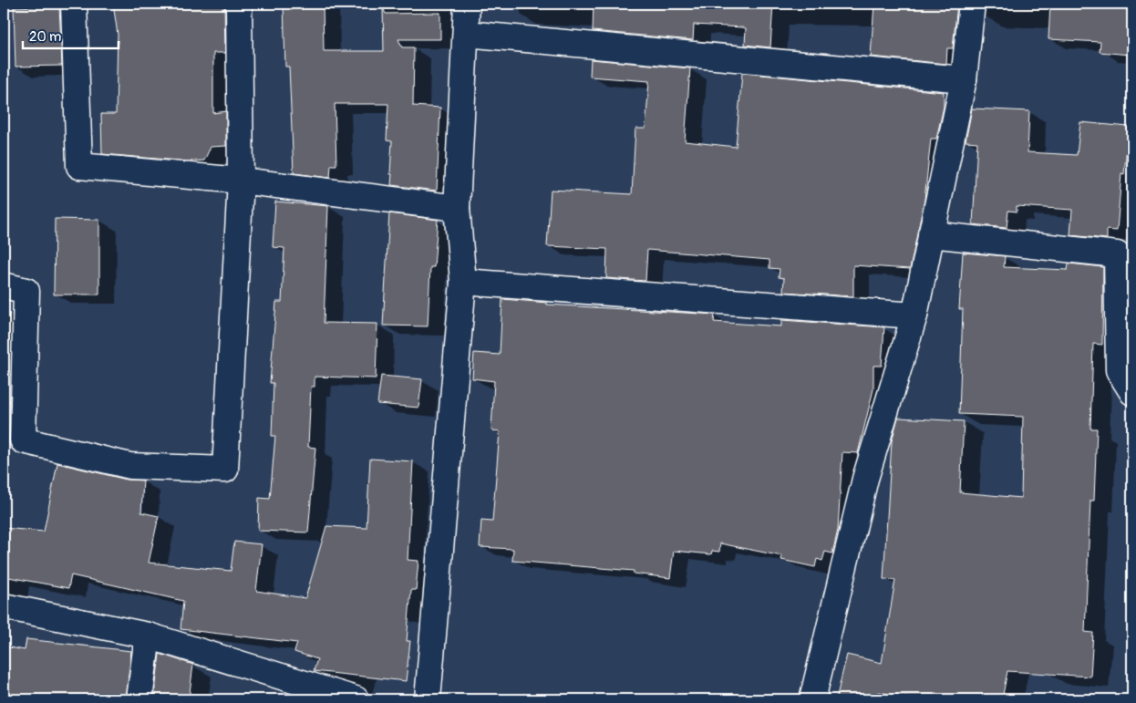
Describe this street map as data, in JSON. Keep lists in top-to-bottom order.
{
  "scale_bar": "20 m"
}
